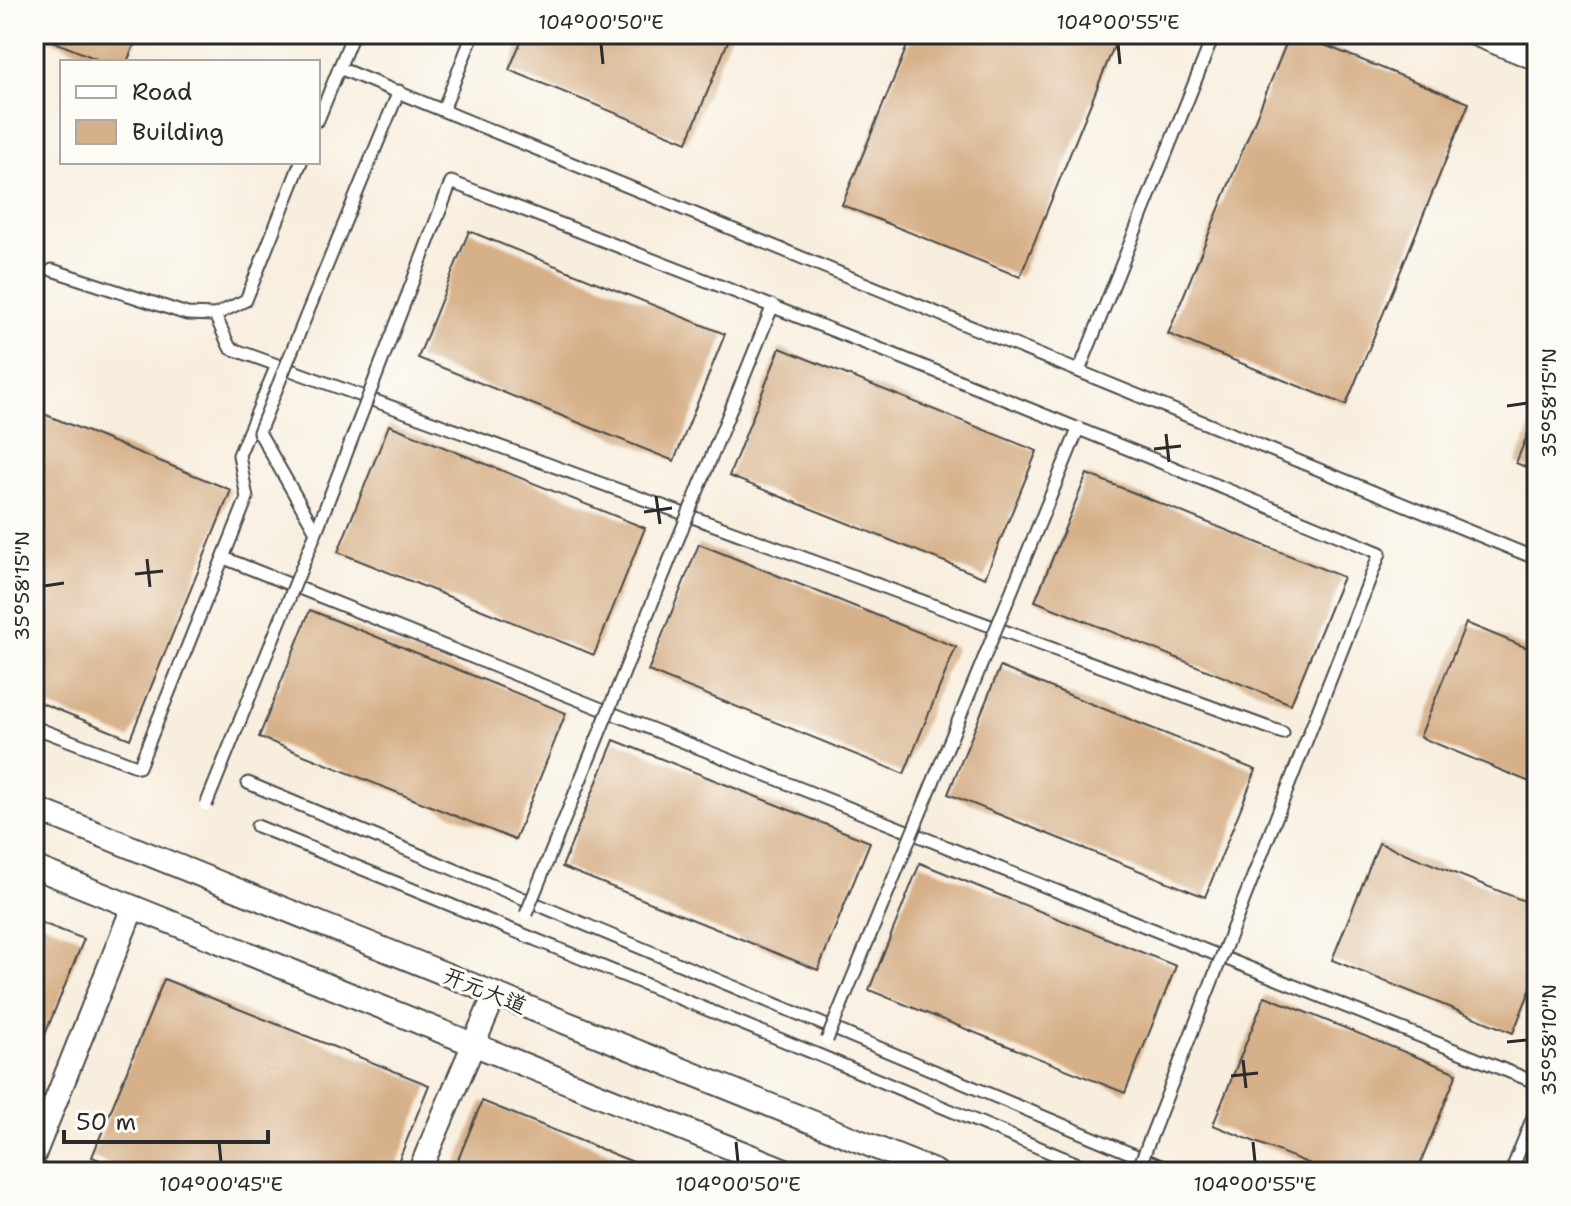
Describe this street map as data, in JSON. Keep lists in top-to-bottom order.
{
  "streets": {
    "street": ["开元大道"]
  },
  "legend": ["Road", "Building"],
  "scale_bar": "50 m",
  "coordinates": [
    "104°00'50\"E",
    "104°00'55\"E",
    "35°58'15\"N",
    "35°58'10\"N",
    "104°00'45\"E"
  ]
}
